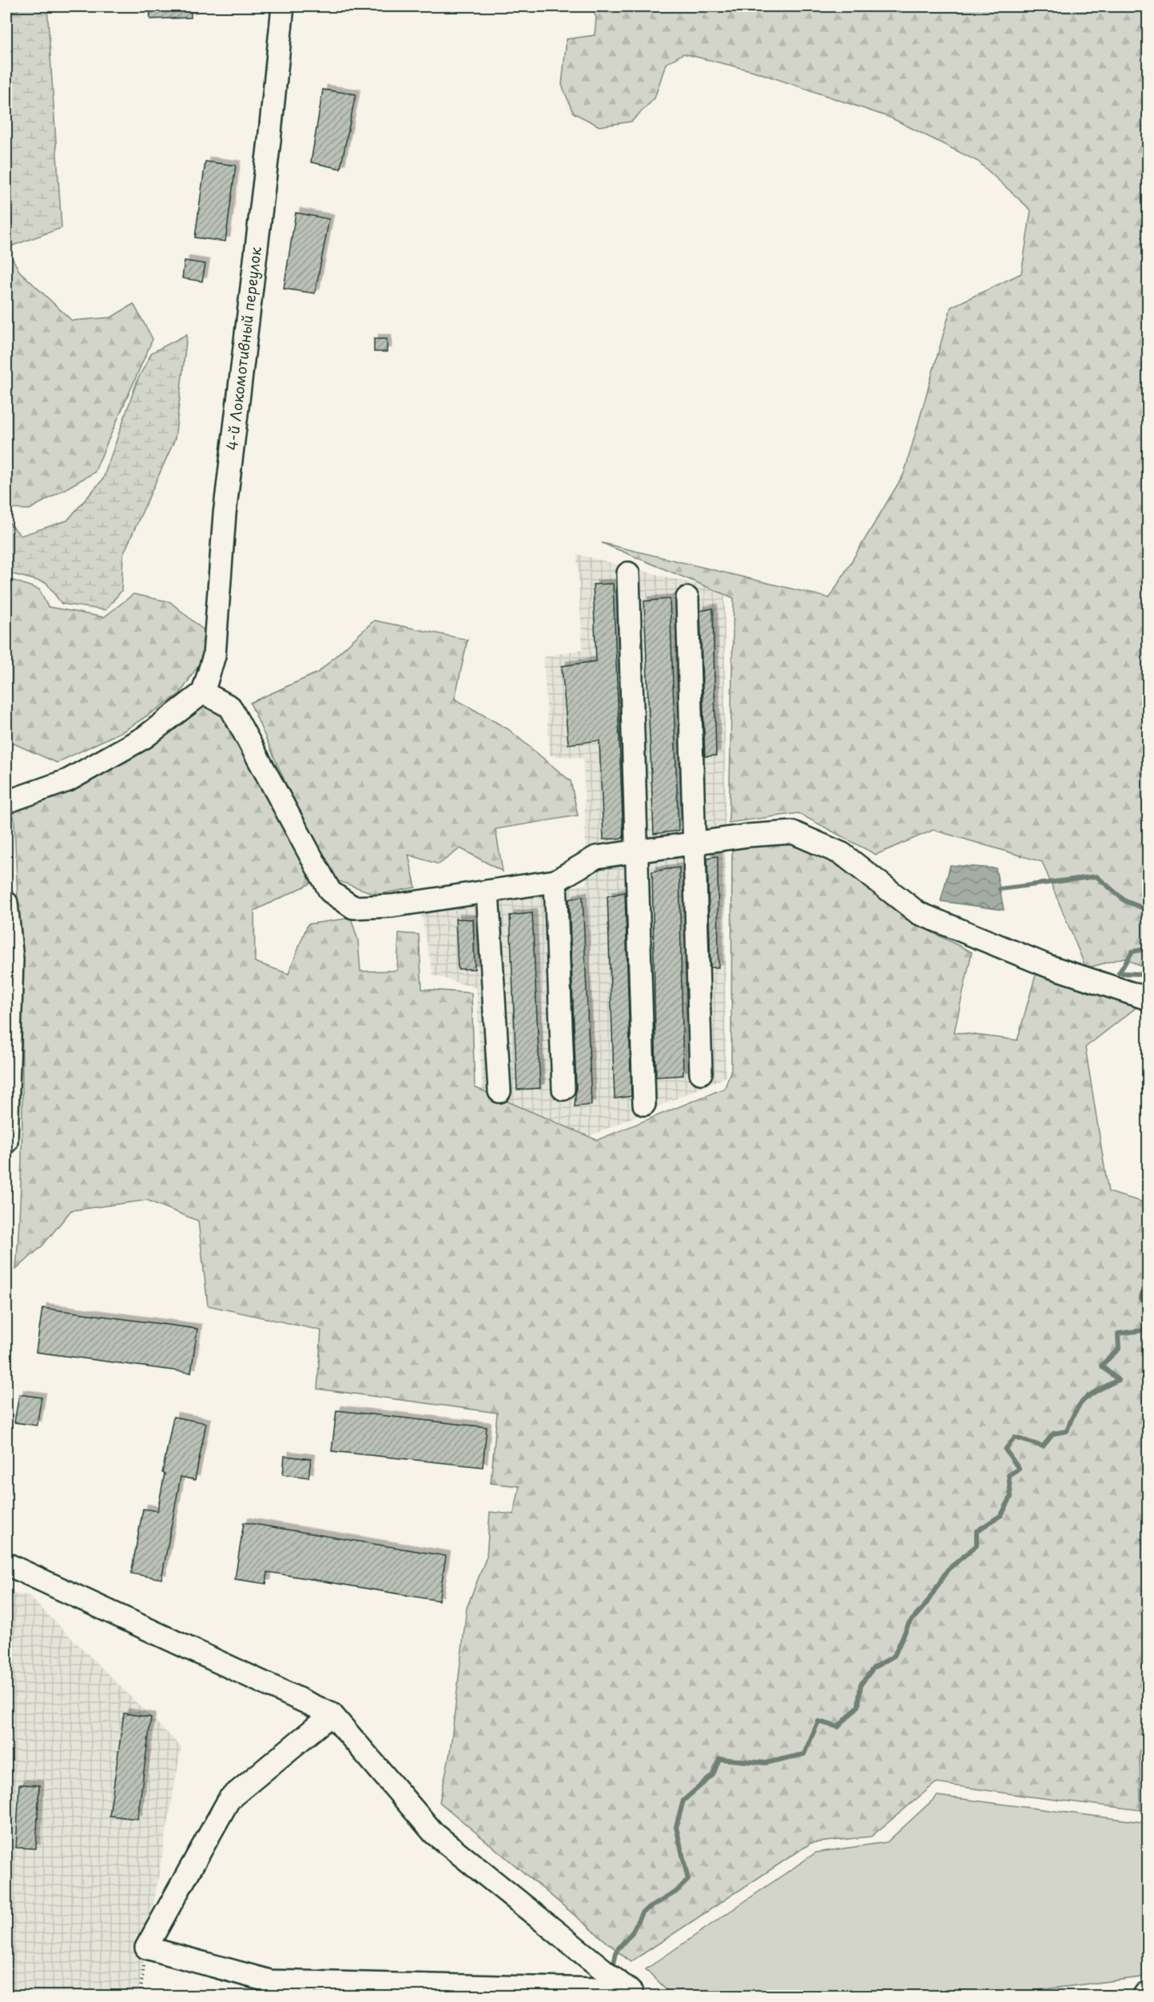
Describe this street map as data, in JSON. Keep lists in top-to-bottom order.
{
  "streets": {
    "street": ["4-й Локомотивный переулок"]
  }
}
